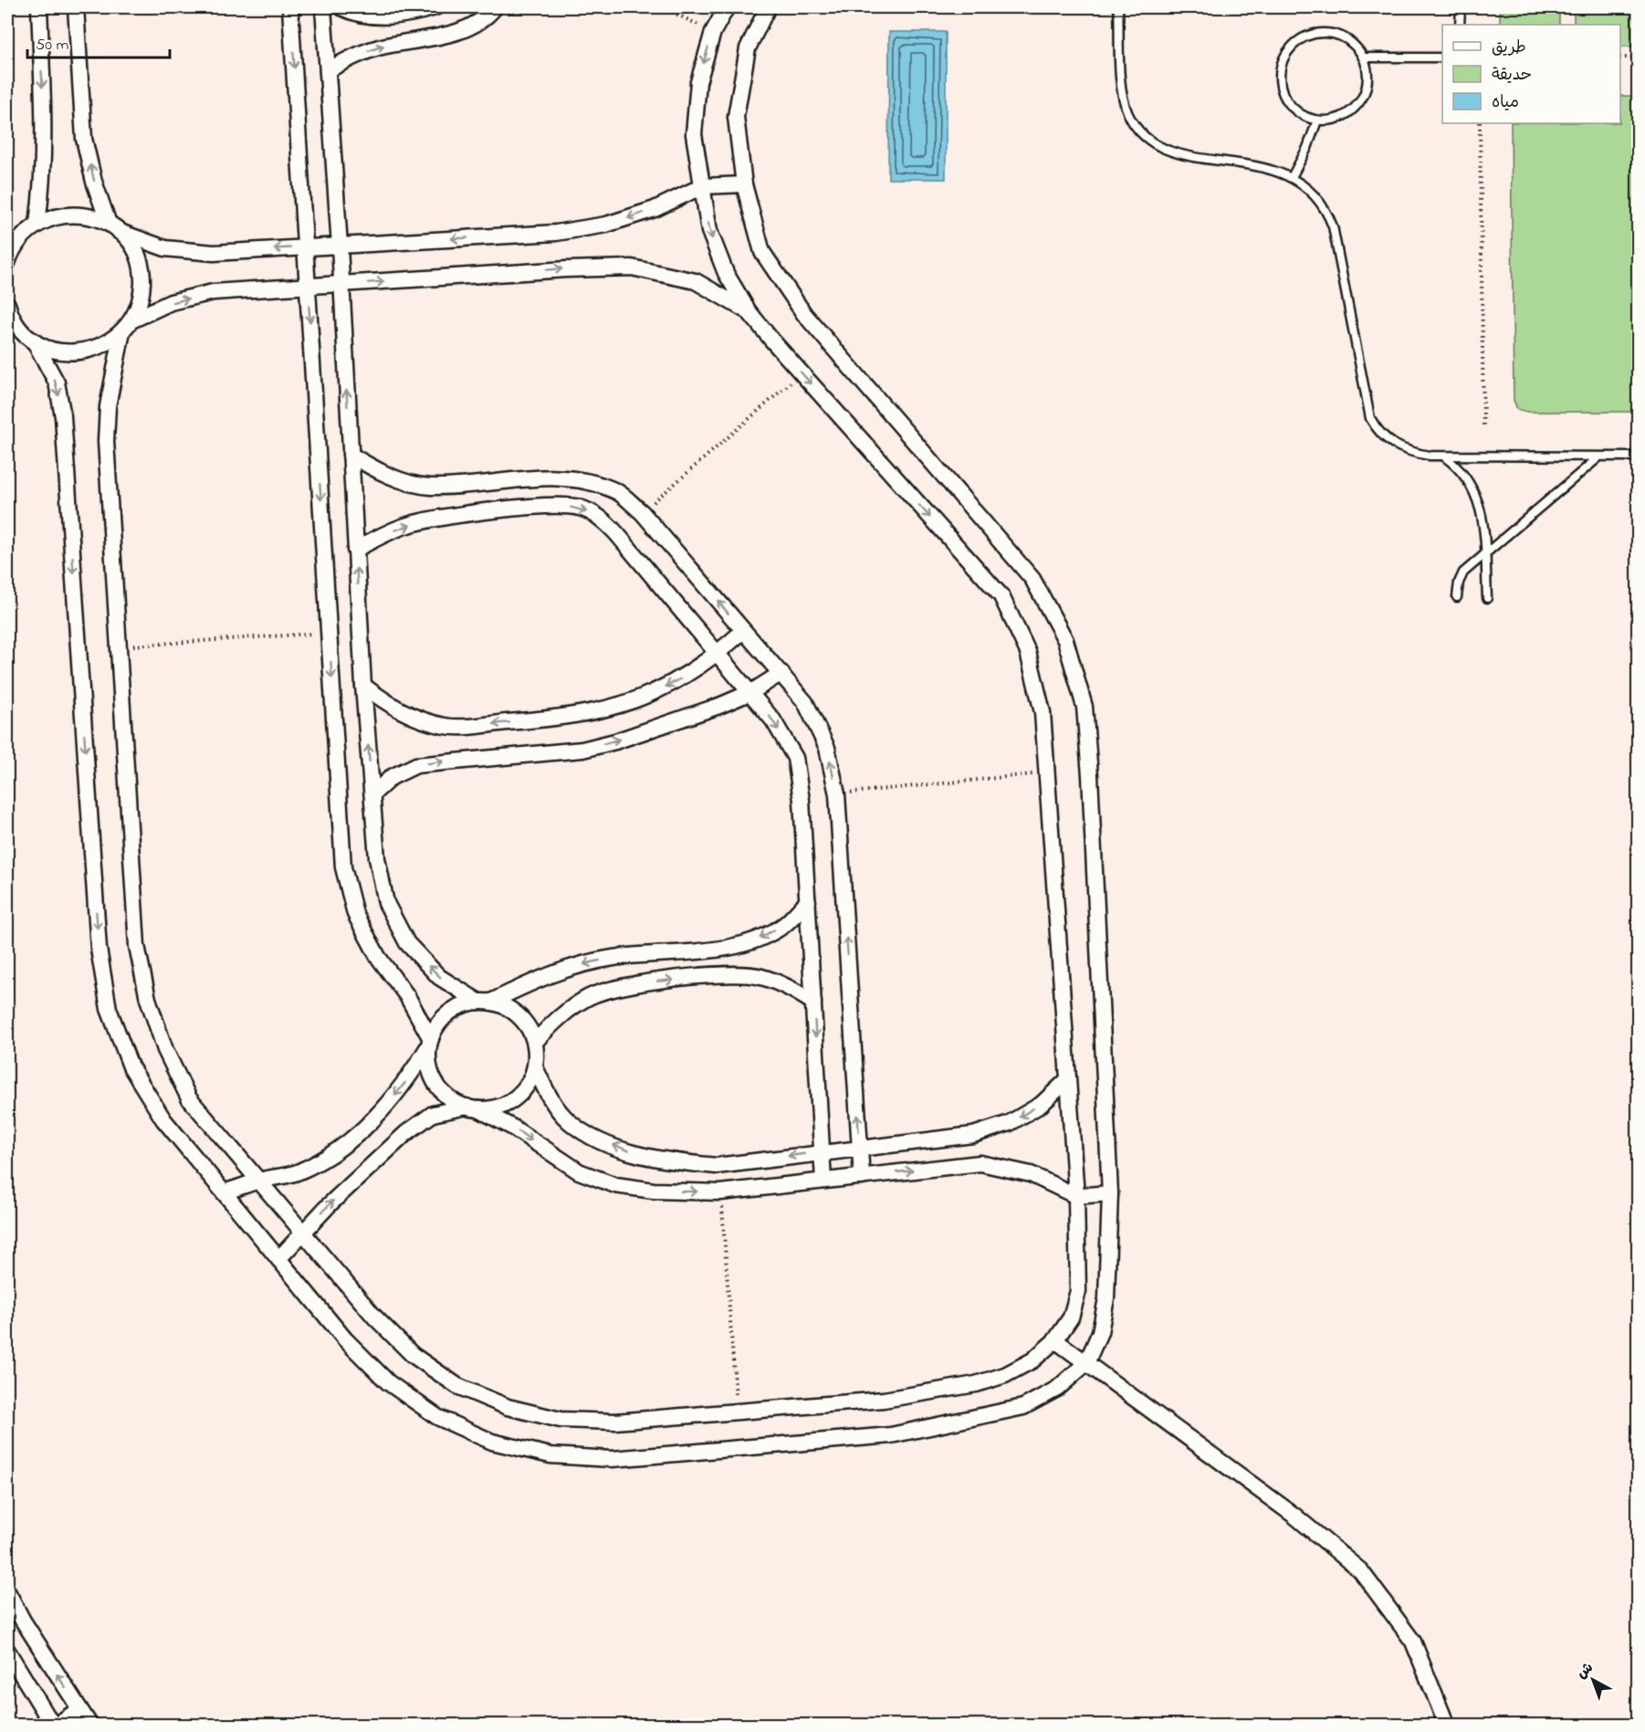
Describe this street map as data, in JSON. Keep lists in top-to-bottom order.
{
  "legend": ["طريق", "حديقة", "مياه"],
  "scale_bar": "50 m",
  "north": "top left"
}
